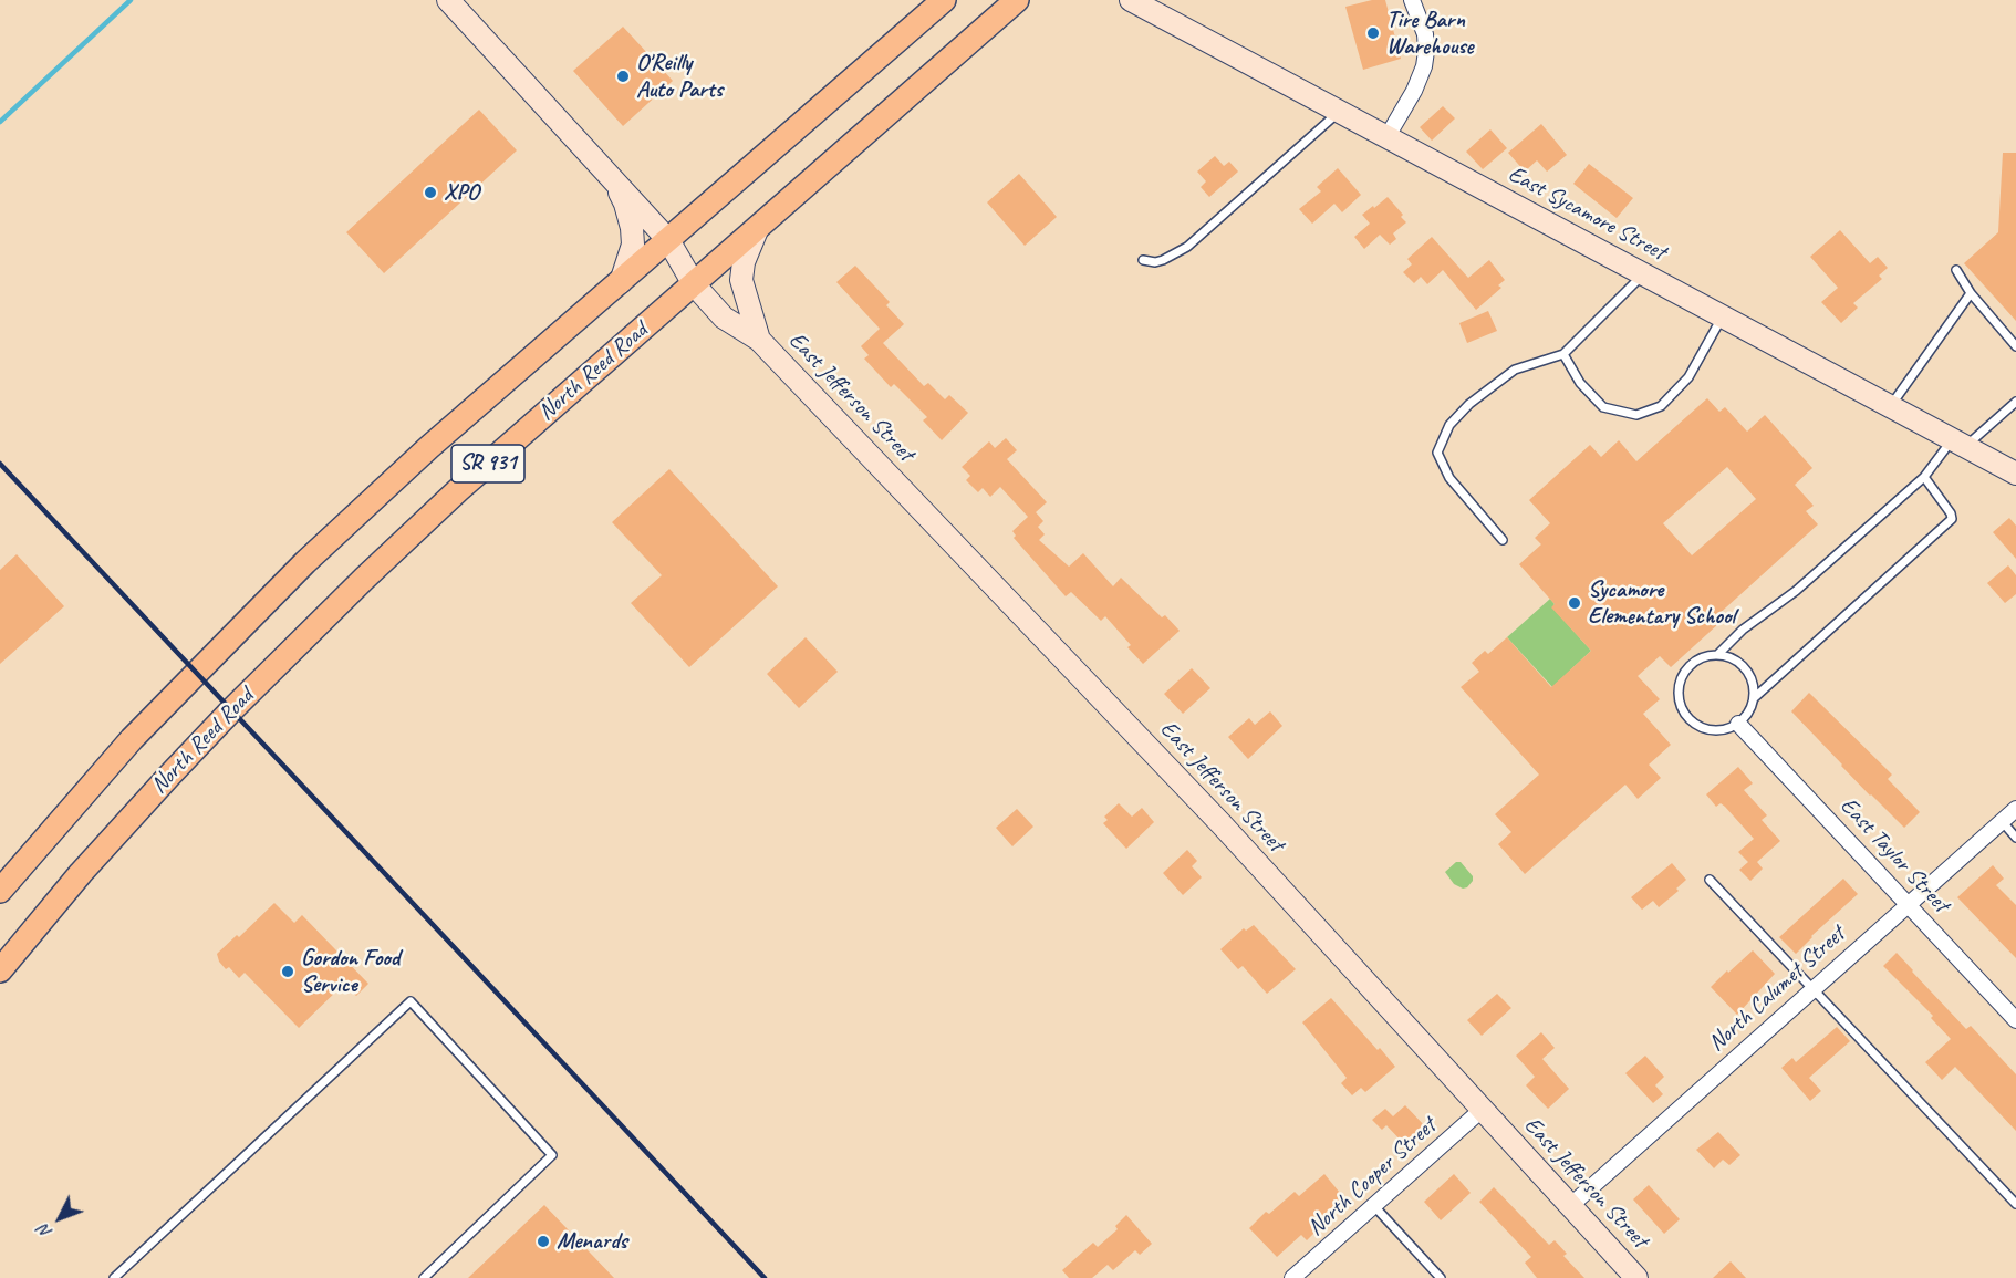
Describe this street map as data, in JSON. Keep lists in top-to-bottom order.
{
  "streets": {
    "main road": ["North Reed Road", "SR 931"],
    "street": [
      "East Sycamore Street",
      "East Jefferson Street",
      "East Taylor Street",
      "North Calumet Street",
      "North Cooper Street"
    ]
  },
  "crossings": [
    ["North Reed Road", "East Jefferson Street"],
    ["East Jefferson Street", "SR 931"],
    ["East Jefferson Street", "North Calumet Street"],
    ["East Jefferson Street", "North Cooper Street"],
    ["East Taylor Street", "North Calumet Street"]
  ],
  "places": [
    "Tire Barn Warehouse",
    "O'Reilly Auto Parts",
    "XPO",
    "Sycamore Elementary School",
    "Gordon Food Service",
    "Menards"
  ],
  "north": "bottom left"
}
